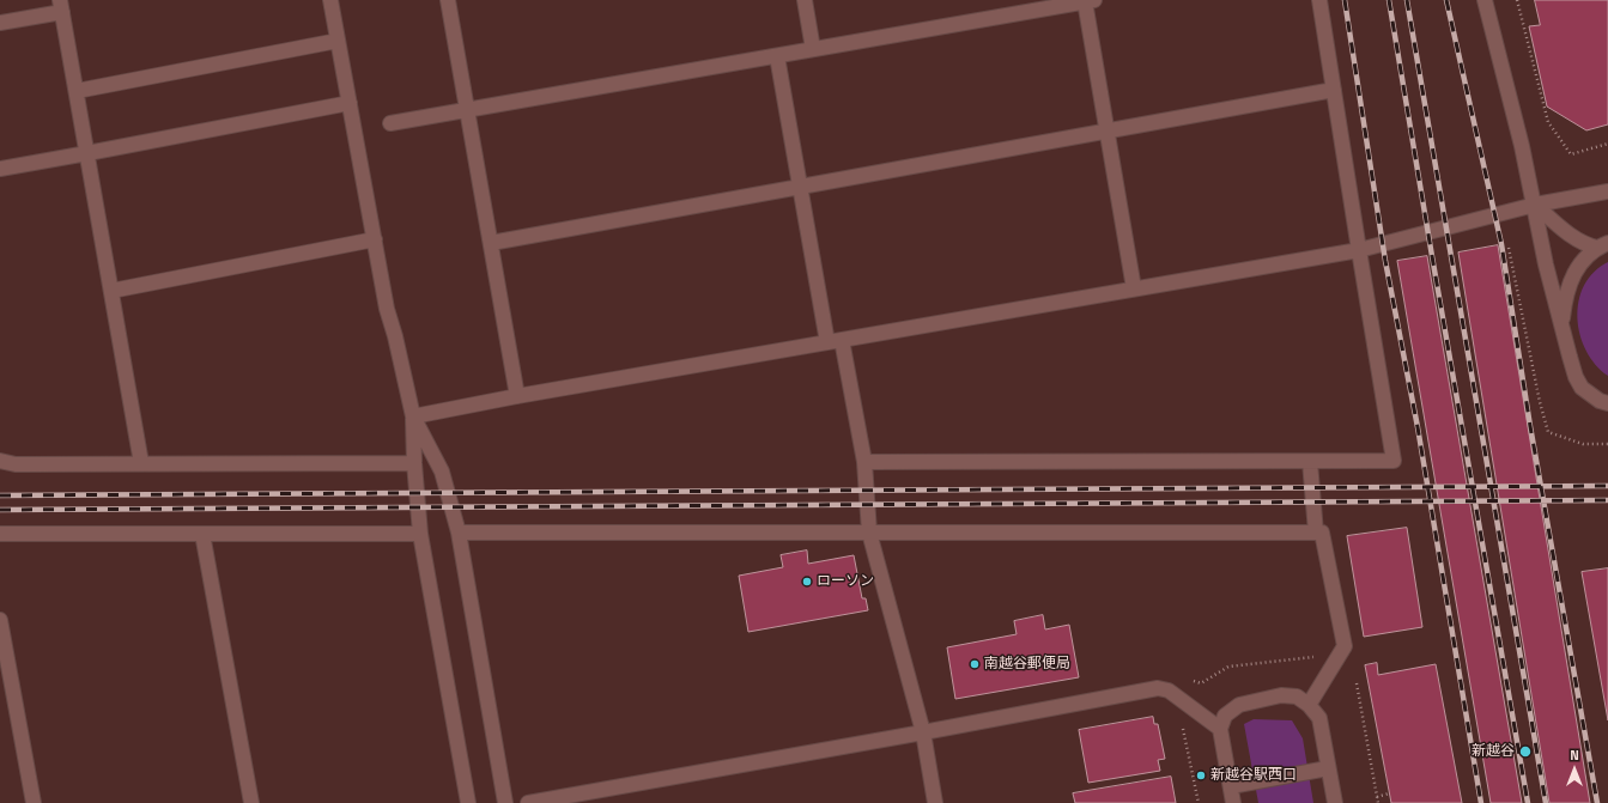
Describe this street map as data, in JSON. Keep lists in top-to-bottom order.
{
  "places": [
    "ローソン",
    "南越谷郵便局",
    "新越谷",
    "新越谷駅西口"
  ],
  "north": "top"
}
